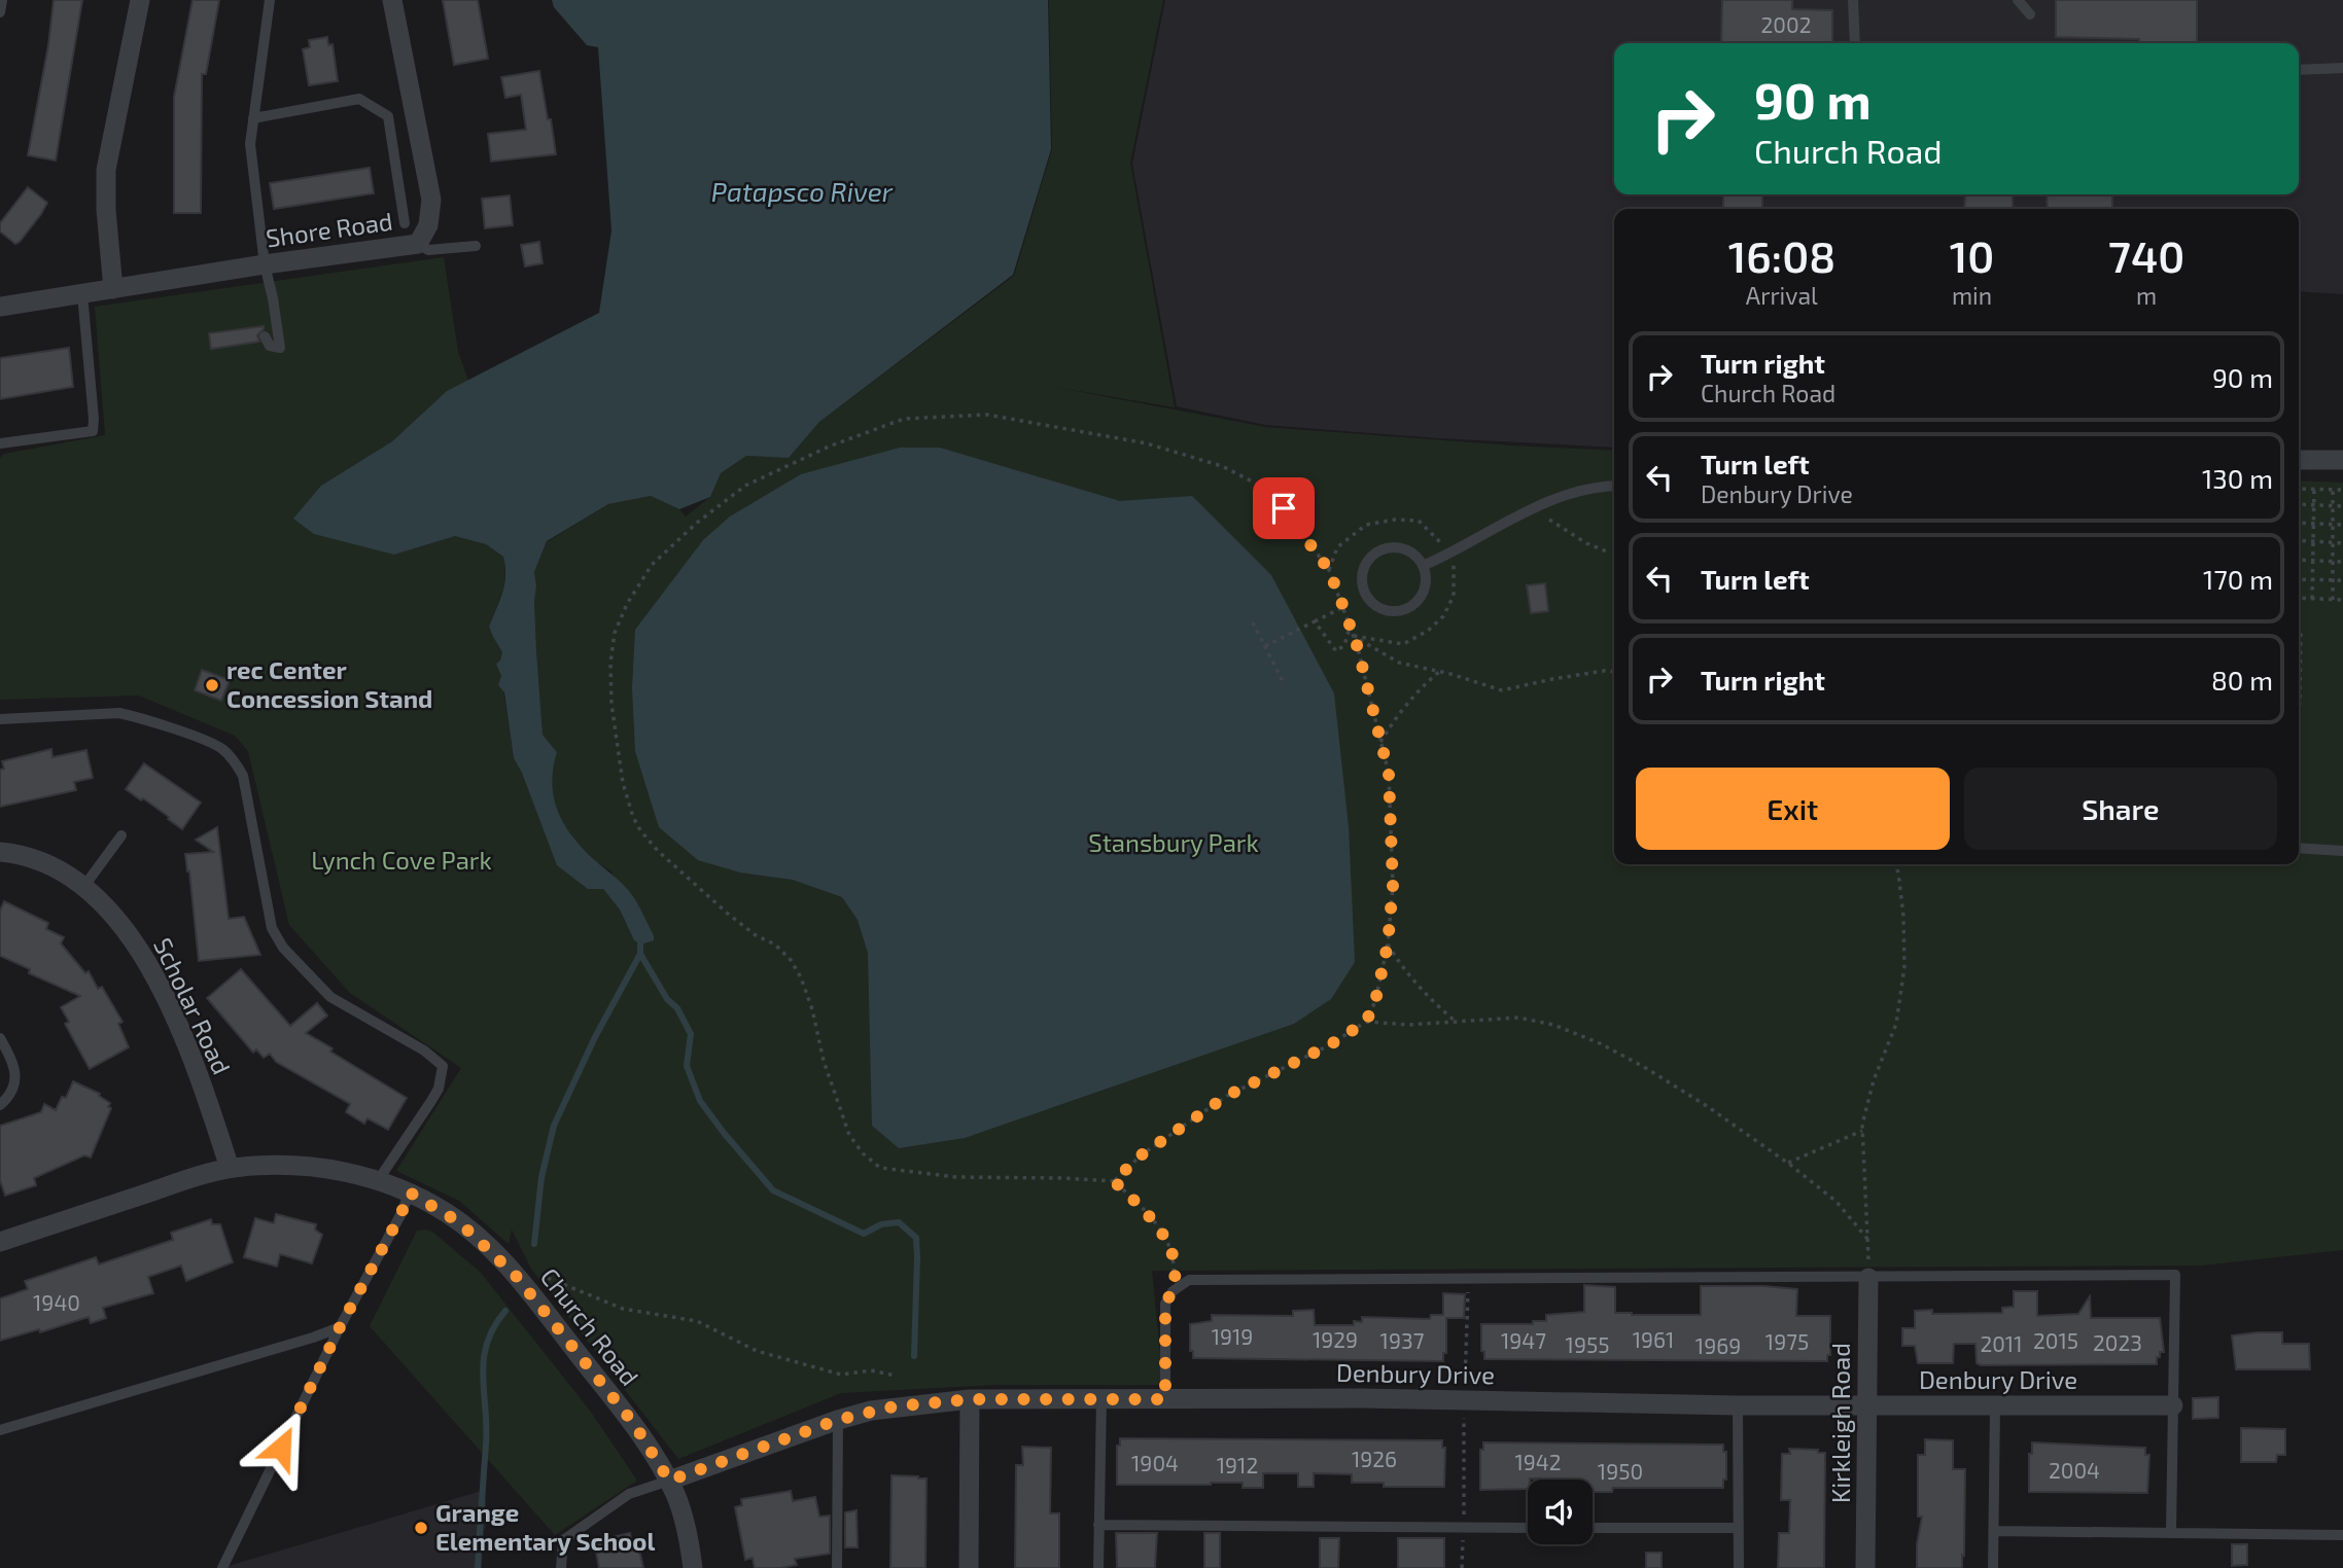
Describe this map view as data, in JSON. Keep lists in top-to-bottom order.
{
  "streets": {
    "street": [
      "Shore Road",
      "Scholar Road",
      "Church Road",
      "Denbury Drive",
      "Kirkleigh Road"
    ]
  },
  "crossings": [
    ["Scholar Road", "Church Road"],
    ["Church Road", "Denbury Drive"],
    ["Denbury Drive", "Kirkleigh Road"]
  ],
  "water": ["Patapsco River"],
  "parks": ["Stansbury Park", "Lynch Cove Park"],
  "places": ["rec Center Concession Stand", "Grange Elementary School"],
  "house_numbers": [
    "2002",
    "1940",
    "1919",
    "1929",
    "1961",
    "1937",
    "1947",
    "2015",
    "1975",
    "2023",
    "2011",
    "1955",
    "1969",
    "1926",
    "1942",
    "1904",
    "1912",
    "2004",
    "1950"
  ],
  "page": {
    "turn": ["90 m", "Church Road"],
    "eta": [
      "16:08",
      "Arrival",
      "10",
      "min",
      "740",
      "m"
    ],
    "list": [
      {
        "name": "Turn right",
        "note": "Church Road",
        "value": "90 m"
      },
      {
        "name": "Turn left",
        "note": "Denbury Drive",
        "value": "130 m"
      },
      {
        "name": "Turn left",
        "value": "170 m"
      },
      {
        "name": "Turn right",
        "value": "80 m"
      }
    ],
    "buttons": ["Exit", "Share"]
  }
}
